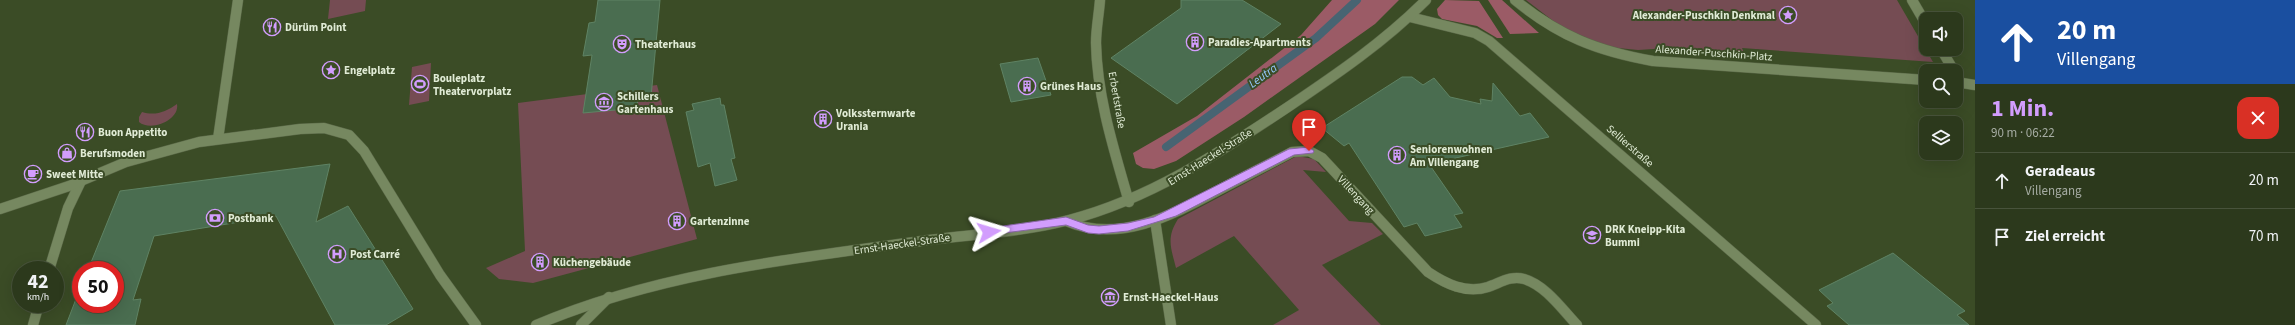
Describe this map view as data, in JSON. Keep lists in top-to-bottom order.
{
  "streets": {
    "street": [
      "Alexander-Puschkin-Platz",
      "Erbertstraße",
      "Sellierstraße",
      "Ernst-Haeckel-Straße",
      "Villengang"
    ]
  },
  "crossings": [
    ["Erbertstraße", "Ernst-Haeckel-Straße"],
    ["Sellierstraße", "Ernst-Haeckel-Straße"],
    ["Ernst-Haeckel-Straße", "Villengang"]
  ],
  "water": ["Leutra"],
  "places": {
    "place": ["Alexander-Puschkin Denkmal", "Engelplatz"],
    "restaurant": ["Dürüm Point", "Buon Appetito"],
    "building": [
      "Paradies-Apartments",
      "Grünes Haus",
      "Volkssternwarte Urania",
      "Seniorenwohnen Am Villengang",
      "Gartenzinne",
      "Küchengebäude"
    ],
    "theatre": ["Theaterhaus"],
    "sports": ["Bouleplatz Theatervorplatz"],
    "museum": ["Schillers Gartenhaus", "Ernst-Haeckel-Haus"],
    "shop": ["Berufsmoden"],
    "cafe": ["Sweet Mitte"],
    "bank": ["Postbank"],
    "school or university": ["DRK Kneipp-Kita Bummi"],
    "hospital": ["Post Carré"]
  },
  "page": {
    "turn": ["20 m", "Villengang"],
    "heading": ["1 Min.", "90 m · 06:22"],
    "list": [
      {
        "name": "Geradeaus",
        "note": "Villengang",
        "value": "20 m"
      },
      {
        "name": "Ziel erreicht",
        "value": "70 m"
      }
    ],
    "speed": "42 km/h",
    "limit": "50"
  }
}
